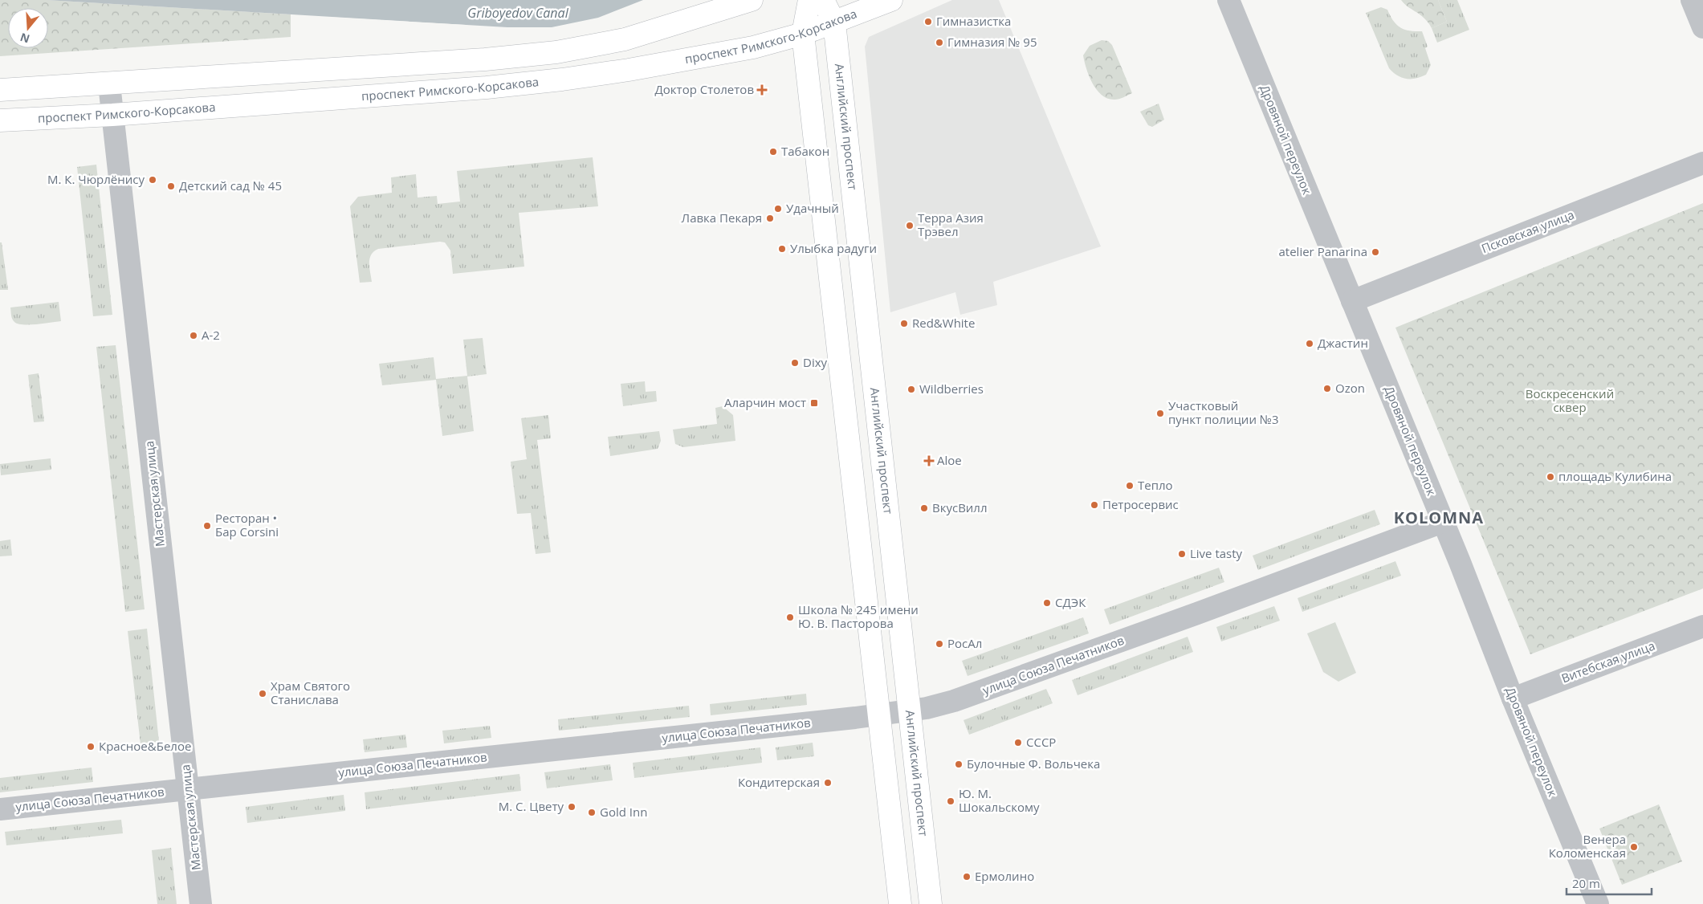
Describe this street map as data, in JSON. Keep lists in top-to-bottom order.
{
  "streets": {
    "main road": ["проспект Римского-Корсакова", "Английский проспект"],
    "street": [
      "Дровяной переулок",
      "Псковская улица",
      "Мастерская улица",
      "Витебская улица",
      "улица Союза Печатников"
    ]
  },
  "crossings": [
    ["проспект Римского-Корсакова", "Английский проспект"],
    ["проспект Римского-Корсакова", "Мастерская улица"],
    ["Английский проспект", "улица Союза Печатников"],
    ["Дровяной переулок", "Псковская улица"],
    ["Дровяной переулок", "Витебская улица"],
    ["Дровяной переулок", "улица Союза Печатников"],
    ["Мастерская улица", "улица Союза Печатников"]
  ],
  "districts": ["KOLOMNA"],
  "water": ["Griboyedov Canal"],
  "parks": ["Воскресенский сквер"],
  "places": {
    "other": [
      "Гимназистка",
      "Гимназия № 95",
      "Табакон",
      "М. К. Чюрлёнису",
      "Детский сад № 45",
      "Удачный",
      "Лавка Пекаря",
      "Терра Азия Трэвел",
      "Улыбка радуги",
      "atelier Panarina",
      "Red&White",
      "А-2",
      "Джастин",
      "Dixy",
      "Ozon",
      "Wildberries",
      "Участковый пункт полиции №3",
      "площадь Кулибина",
      "Тепло",
      "Петросервис",
      "ВкусВилл",
      "Ресторан • Бар Corsini",
      "Live tasty",
      "СДЭК",
      "Школа № 245 имени Ю. В. Пасторова",
      "РосАл",
      "Храм Святого Станислава",
      "СССР",
      "Красное&Белое",
      "Булочные Ф. Вольчека",
      "Кондитерская",
      "Ю. М. Шокальскому",
      "М. С. Цвету",
      "Gold Inn",
      "Венера Коломенская",
      "Ермолино"
    ],
    "health": ["Доктор Столетов", "Aloe"],
    "transit": ["Аларчин мост"]
  },
  "scale_bar": "20 m",
  "north": "bottom"
}
